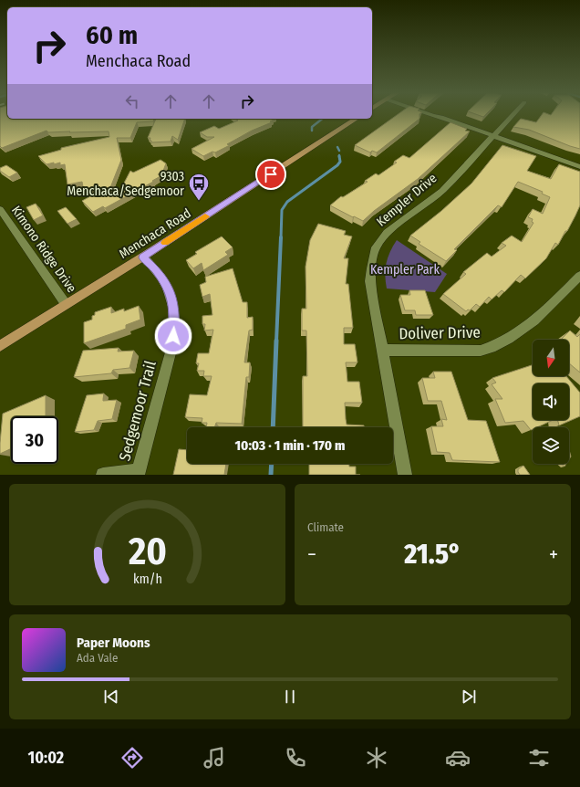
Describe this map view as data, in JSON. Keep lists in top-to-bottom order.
{
  "streets": {
    "main road": ["Menchaca Road"],
    "street": [
      "Kempler Drive",
      "Kimono Ridge Drive",
      "Doliver Drive",
      "Sedgemoor Trail"
    ]
  },
  "crossings": [
    ["Kempler Drive", "Doliver Drive"],
    ["Menchaca Road", "Kimono Ridge Drive"],
    ["Menchaca Road", "Sedgemoor Trail"]
  ],
  "parks": ["Kempler Park"],
  "places": {
    "bus stop": ["9303 Menchaca/Sedgemoor"]
  },
  "north": "bottom",
  "page": {
    "turn": ["60 m", "Menchaca Road"],
    "limit": "30",
    "trip": "10:03 · 1 min · 170 m",
    "tile": "Climate",
    "heat": ["−", "21.5°", "+"],
    "song": ["Paper Moons", "Ada Vale"],
    "tabs": "10:02",
    "gauge": ["20", "km/h"]
  }
}
